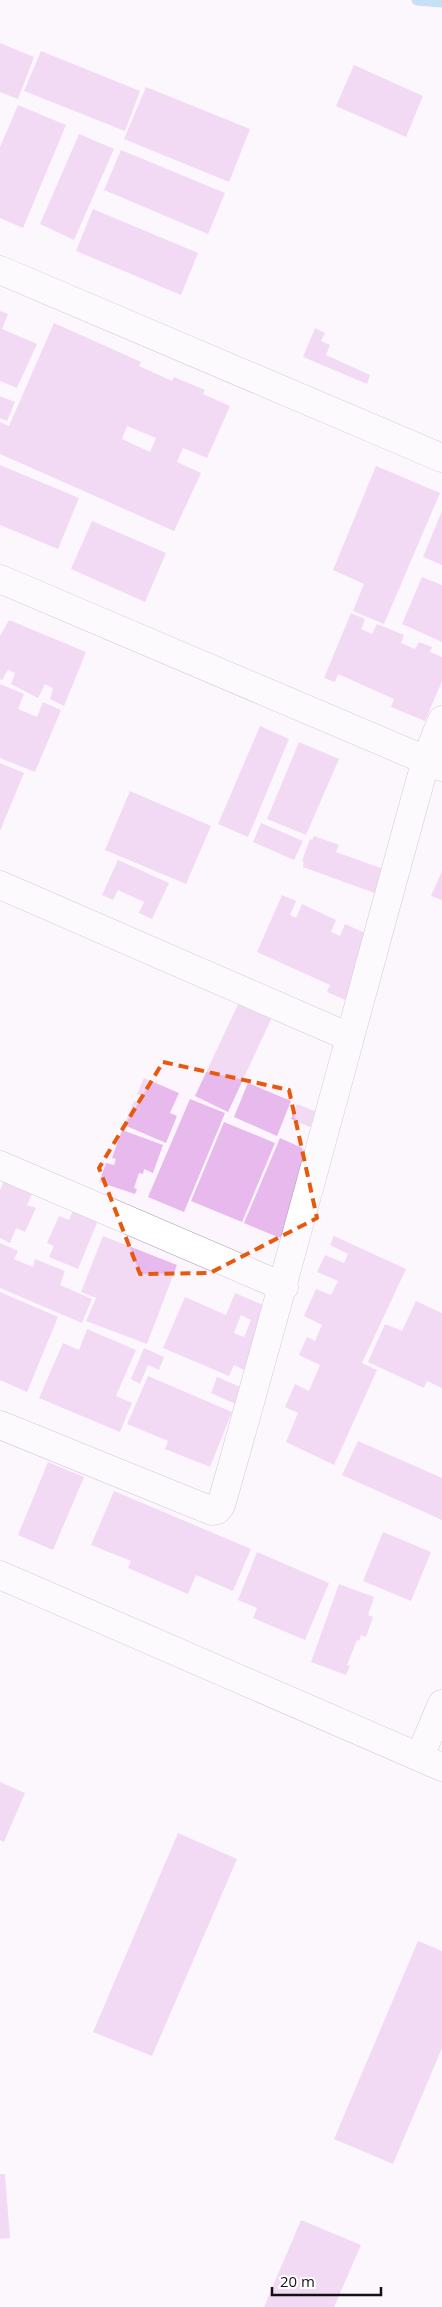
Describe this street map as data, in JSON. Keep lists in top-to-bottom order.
{
  "scale_bar": "20 m"
}
